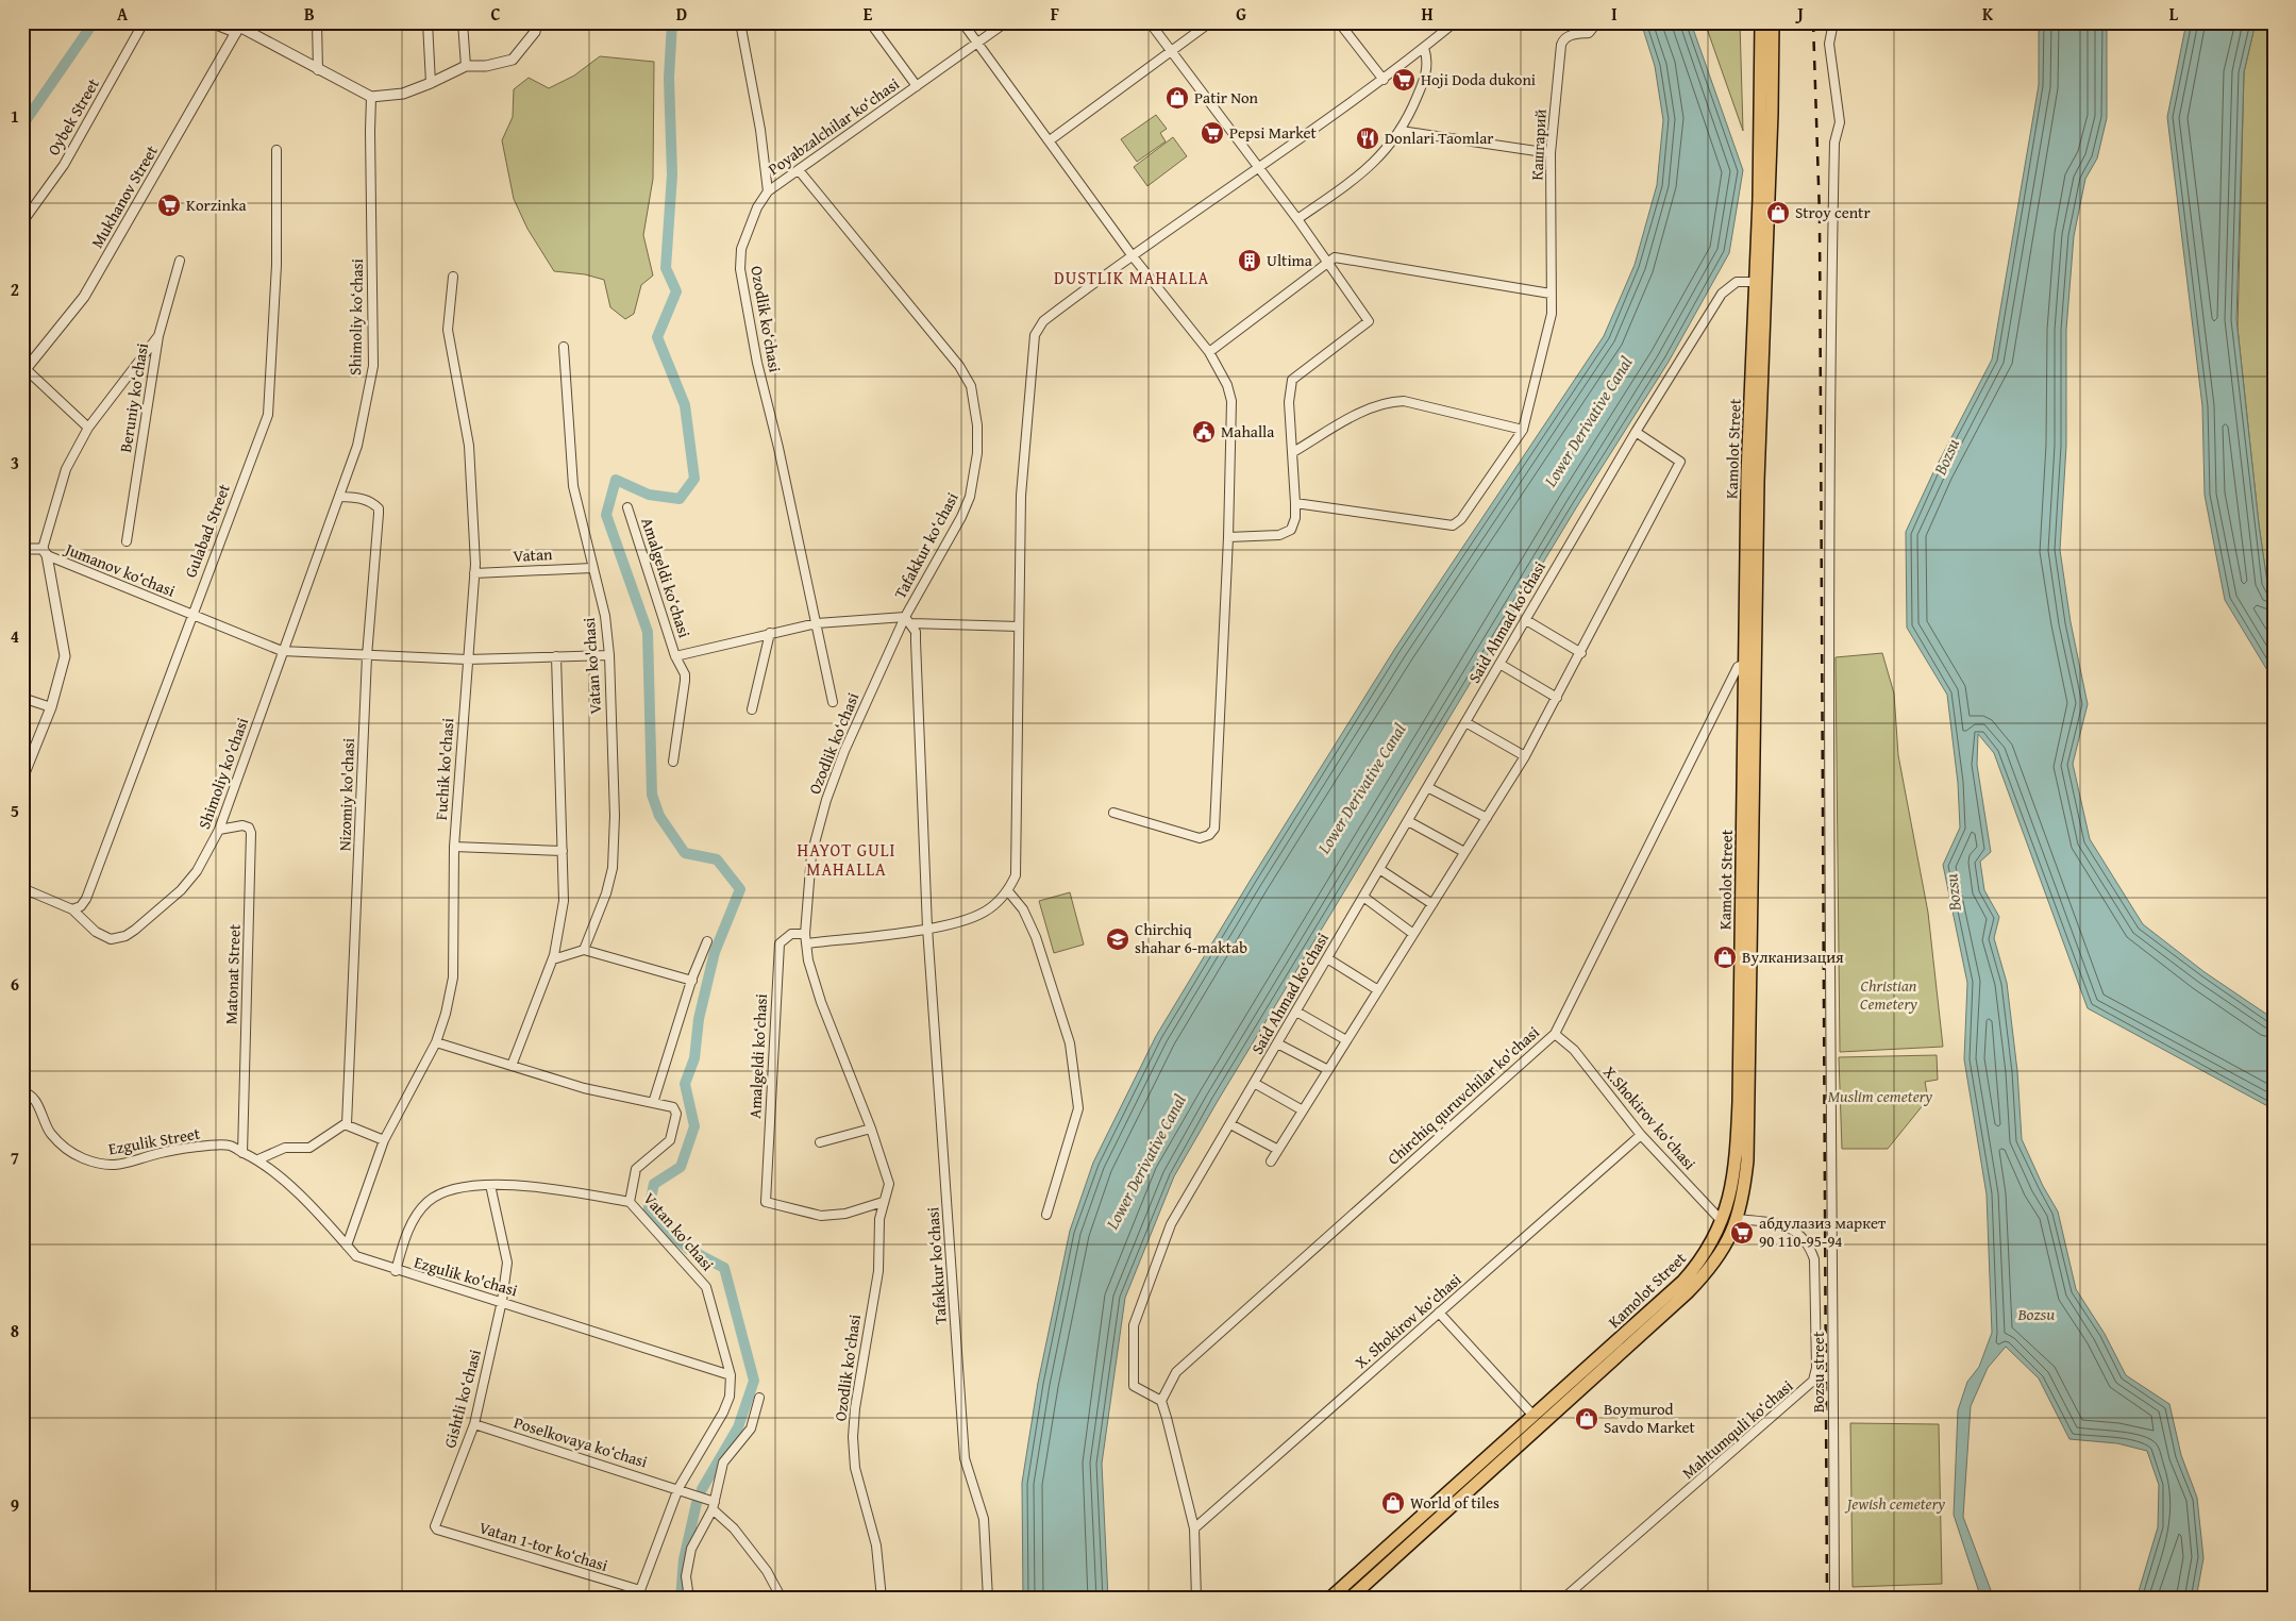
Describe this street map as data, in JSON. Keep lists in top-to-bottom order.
{
  "streets": {
    "main road": ["Kamolot Street"],
    "street": [
      "Oybek Street",
      "Poyabzalchilar ko‘chasi",
      "Кашгарий",
      "Mukhanov Street",
      "Shimoliy ko‘chasi",
      "Ozodlik ko‘chasi",
      "Beruniy ko‘chasi",
      "Gulabad Street",
      "Tafakkur ko‘chasi",
      "Vatan",
      "Jumanov ko‘chasi",
      "Amalgeldi ko‘chasi",
      "Said Ahmad ko‘chasi",
      "Vatan ko'chasi",
      "Fuchik ko'chasi",
      "Shimoliy ko'chasi",
      "Nizomiy ko'chasi",
      "Matonat Street",
      "Chirchiq quruvchilar ko'chasi",
      "X.Shokirov ko‘chasi",
      "Ezgulik ko'chasi",
      "X. Shokirov ko‘chasi",
      "Bozsu street",
      "Gishtli ko‘chasi",
      "Mahtumquli ko‘chasi",
      "Poselkovaya ko‘chasi",
      "Vatan 1-tor ko‘chasi"
    ]
  },
  "crossings": [
    ["Poyabzalchilar ko‘chasi", "Ozodlik ko‘chasi"],
    ["Poyabzalchilar ko‘chasi", "Tafakkur ko‘chasi"],
    ["Shimoliy ko‘chasi", "Jumanov ko‘chasi"],
    ["Shimoliy ko‘chasi", "Shimoliy ko'chasi"],
    ["Shimoliy ko‘chasi", "Nizomiy ko'chasi"],
    ["Ozodlik ko‘chasi", "Tafakkur ko‘chasi"],
    ["Ozodlik ko‘chasi", "Amalgeldi ko‘chasi"],
    ["Beruniy ko‘chasi", "Jumanov ko‘chasi"],
    ["Kamolot Street", "Said Ahmad ko‘chasi"],
    ["Kamolot Street", "Chirchiq quruvchilar ko'chasi"],
    ["Kamolot Street", "X.Shokirov ko‘chasi"],
    ["Kamolot Street", "Mahtumquli ko‘chasi"],
    ["Gulabad Street", "Jumanov ko‘chasi"],
    ["Gulabad Street", "Shimoliy ko'chasi"],
    ["Vatan", "Vatan ko'chasi"],
    ["Vatan", "Fuchik ko'chasi"],
    ["Jumanov ko‘chasi", "Vatan ko'chasi"],
    ["Jumanov ko‘chasi", "Fuchik ko'chasi"],
    ["Jumanov ko‘chasi", "Shimoliy ko'chasi"],
    ["Jumanov ko‘chasi", "Nizomiy ko'chasi"],
    ["Said Ahmad ko‘chasi", "Chirchiq quruvchilar ko'chasi"],
    ["Vatan ko'chasi", "Fuchik ko'chasi"],
    ["Vatan ko'chasi", "Ezgulik ko'chasi"],
    ["Vatan ko'chasi", "Poselkovaya ko‘chasi"],
    ["Vatan ko'chasi", "Vatan 1-tor ko‘chasi"],
    ["Fuchik ko'chasi", "Ezgulik ko'chasi"],
    ["Shimoliy ko'chasi", "Matonat Street"],
    ["Matonat Street", "Ezgulik ko'chasi"],
    ["Chirchiq quruvchilar ko'chasi", "X.Shokirov ko‘chasi"],
    ["X.Shokirov ko‘chasi", "X. Shokirov ko‘chasi"],
    ["Ezgulik ko'chasi", "Gishtli ko‘chasi"],
    ["Gishtli ko‘chasi", "Poselkovaya ko‘chasi"],
    ["Gishtli ko‘chasi", "Vatan 1-tor ko‘chasi"]
  ],
  "districts": ["DUSTLIK MAHALLA", "HAYOT GULI MAHALLA"],
  "water": ["Lower Derivative Canal", "Bozsu"],
  "parks": ["Christian Cemetery", "Muslim cemetery", "Jewish cemetery"],
  "places": {
    "supermarket": [
      "Hoji Doda dukoni",
      "Pepsi Market",
      "Korzinka",
      "абдулазиз маркет 90 110-95-94"
    ],
    "shop": [
      "Patir Non",
      "Stroy centr",
      "Вулканизация",
      "Boymurod Savdo Market",
      "World of tiles"
    ],
    "restaurant": ["Donlari Taomlar"],
    "building": ["Ultima"],
    "public building": ["Mahalla"],
    "school or university": ["Chirchiq shahar 6-maktab"]
  },
  "grid": {
    "columns": [
      "A",
      "B",
      "C",
      "D",
      "E",
      "F",
      "G",
      "H",
      "I",
      "J",
      "K",
      "L"
    ],
    "rows": [
      "1",
      "2",
      "3",
      "4",
      "5",
      "6",
      "7",
      "8",
      "9"
    ]
  }
}
